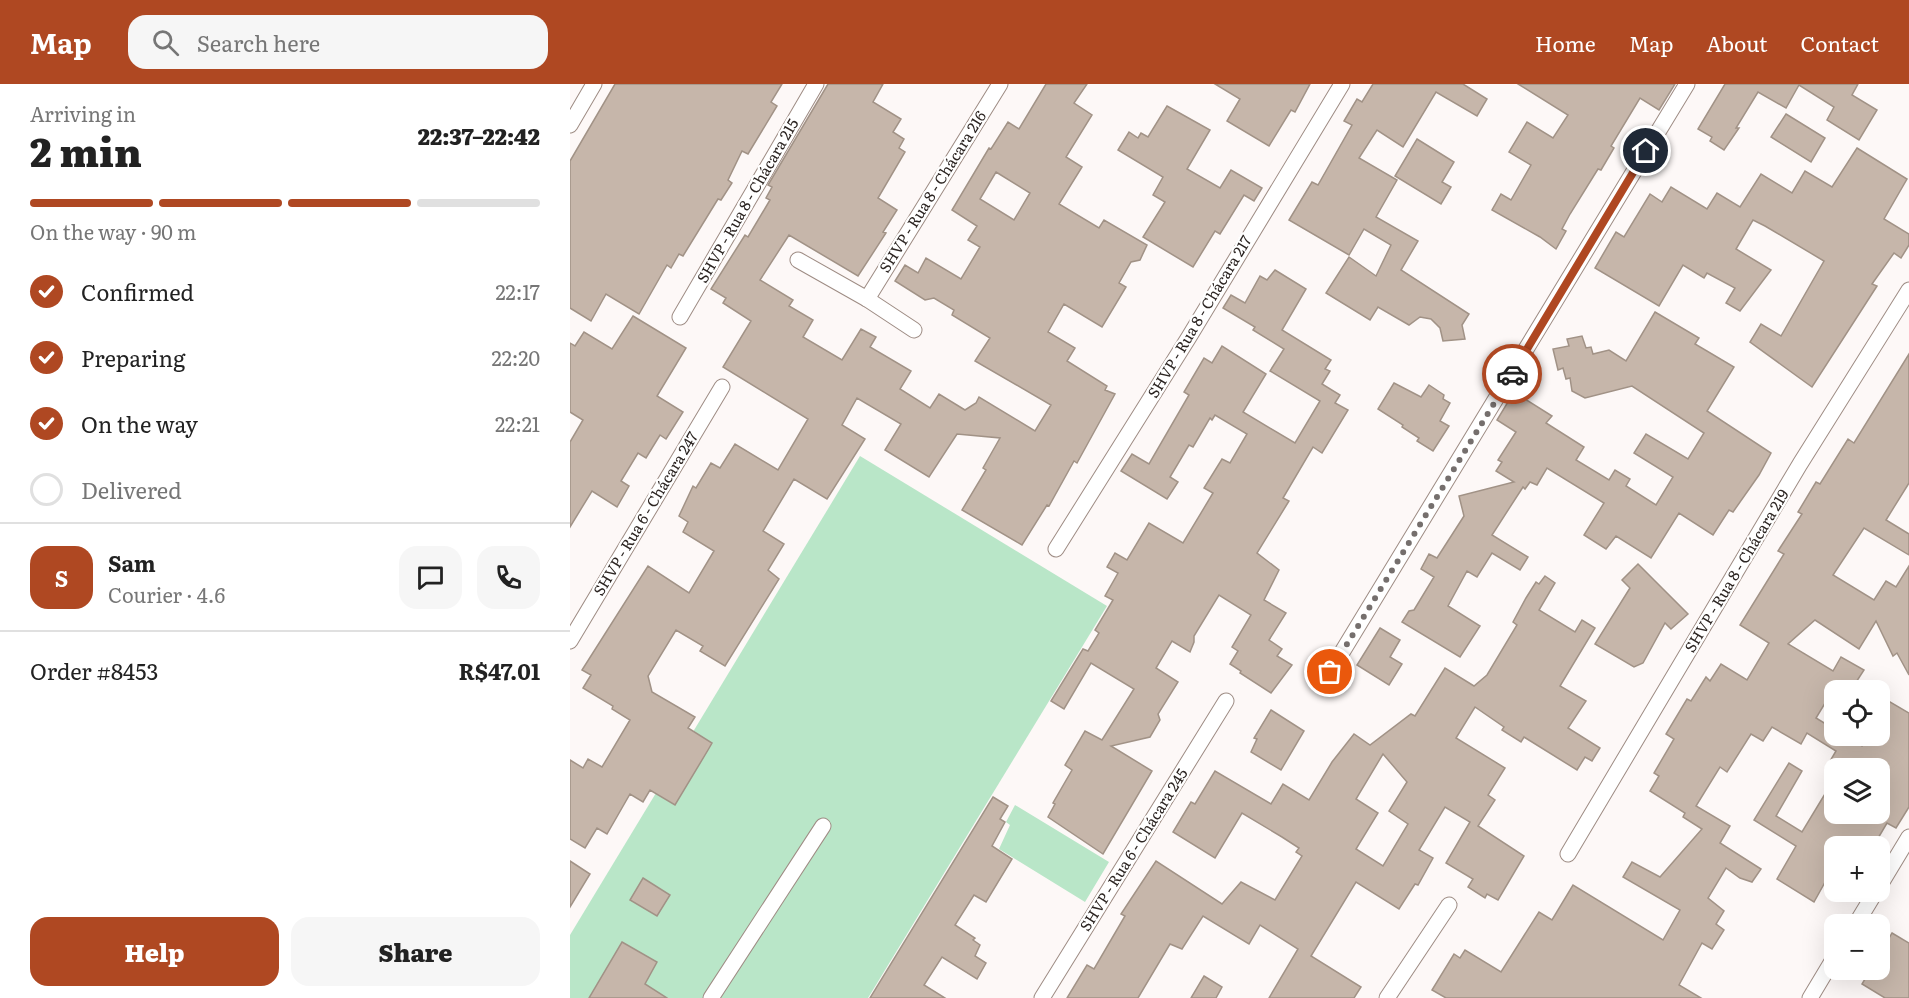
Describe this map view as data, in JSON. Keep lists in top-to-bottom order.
{
  "streets": {
    "street": [
      "SHVP - Rua 8 - Chácara 216",
      "SHVP - Rua 8 - Chácara 215",
      "SHVP - Rua 8 - Chácara 217",
      "SHVP - Rua 6 - Chácara 247",
      "SHVP - Rua 8 - Chácara 219",
      "SHVP - Rua 6 - Chácara 245"
    ]
  },
  "page": {
    "header": "Map",
    "search": "Search here",
    "nav": [
      "Home",
      "Map",
      "About",
      "Contact"
    ],
    "heading": ["2 min", "Arriving in", "22:37–22:42"],
    "panel": [
      "Sam",
      "Courier · 4.6",
      "Order #8453",
      "R$47.01"
    ],
    "bar": "On the way · 90 m",
    "list": [
      ["Confirmed", "22:17"],
      ["Preparing", "22:20"],
      ["On the way", "22:21"],
      "Delivered"
    ],
    "round": "S",
    "map_buttons": ["+", "−"],
    "buttons": ["Help", "Share"]
  }
}
